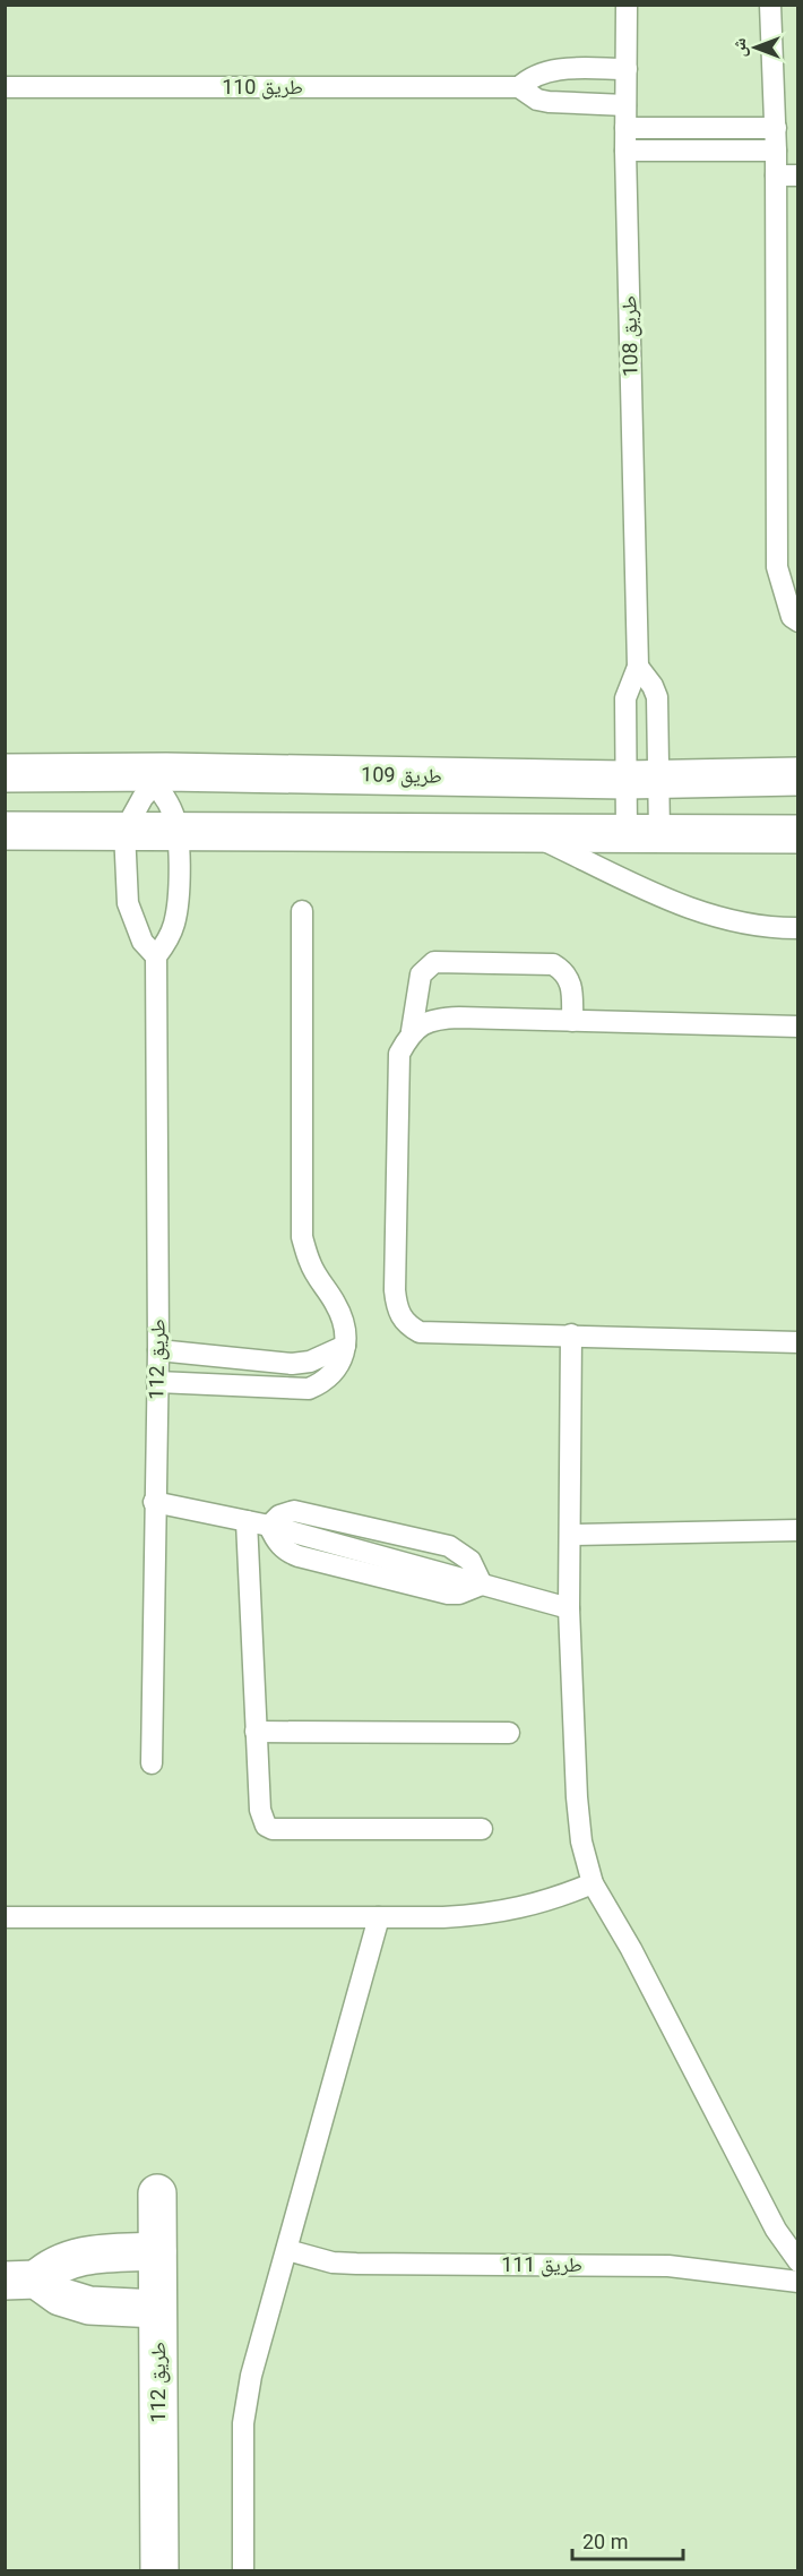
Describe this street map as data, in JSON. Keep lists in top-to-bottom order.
{
  "streets": {
    "street": ["طريق 109", "طريق 112"],
    "lane": ["طريق 110", "طريق 108", "طريق 111"]
  },
  "crossings": [
    ["طريق 110", "طريق 108"],
    ["طريق 108", "طريق 109"],
    ["طريق 109", "طريق 112"]
  ],
  "scale_bar": "20 m",
  "north": "left"
}
